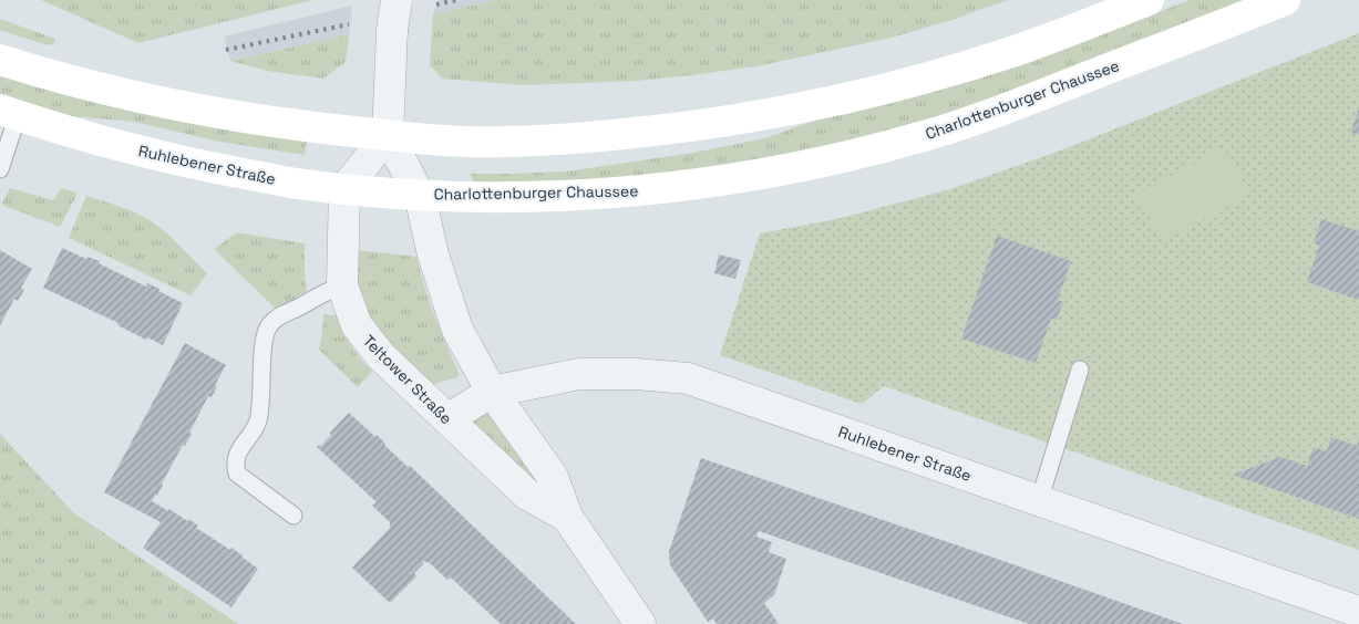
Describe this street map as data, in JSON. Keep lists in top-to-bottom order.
{
  "streets": {
    "main road": ["Charlottenburger Chaussee", "Ruhlebener Straße"],
    "street": ["Teltower Straße"]
  },
  "crossings": [
    ["Charlottenburger Chaussee", "Ruhlebener Straße"],
    ["Charlottenburger Chaussee", "Teltower Straße"],
    ["Ruhlebener Straße", "Teltower Straße"]
  ]
}
